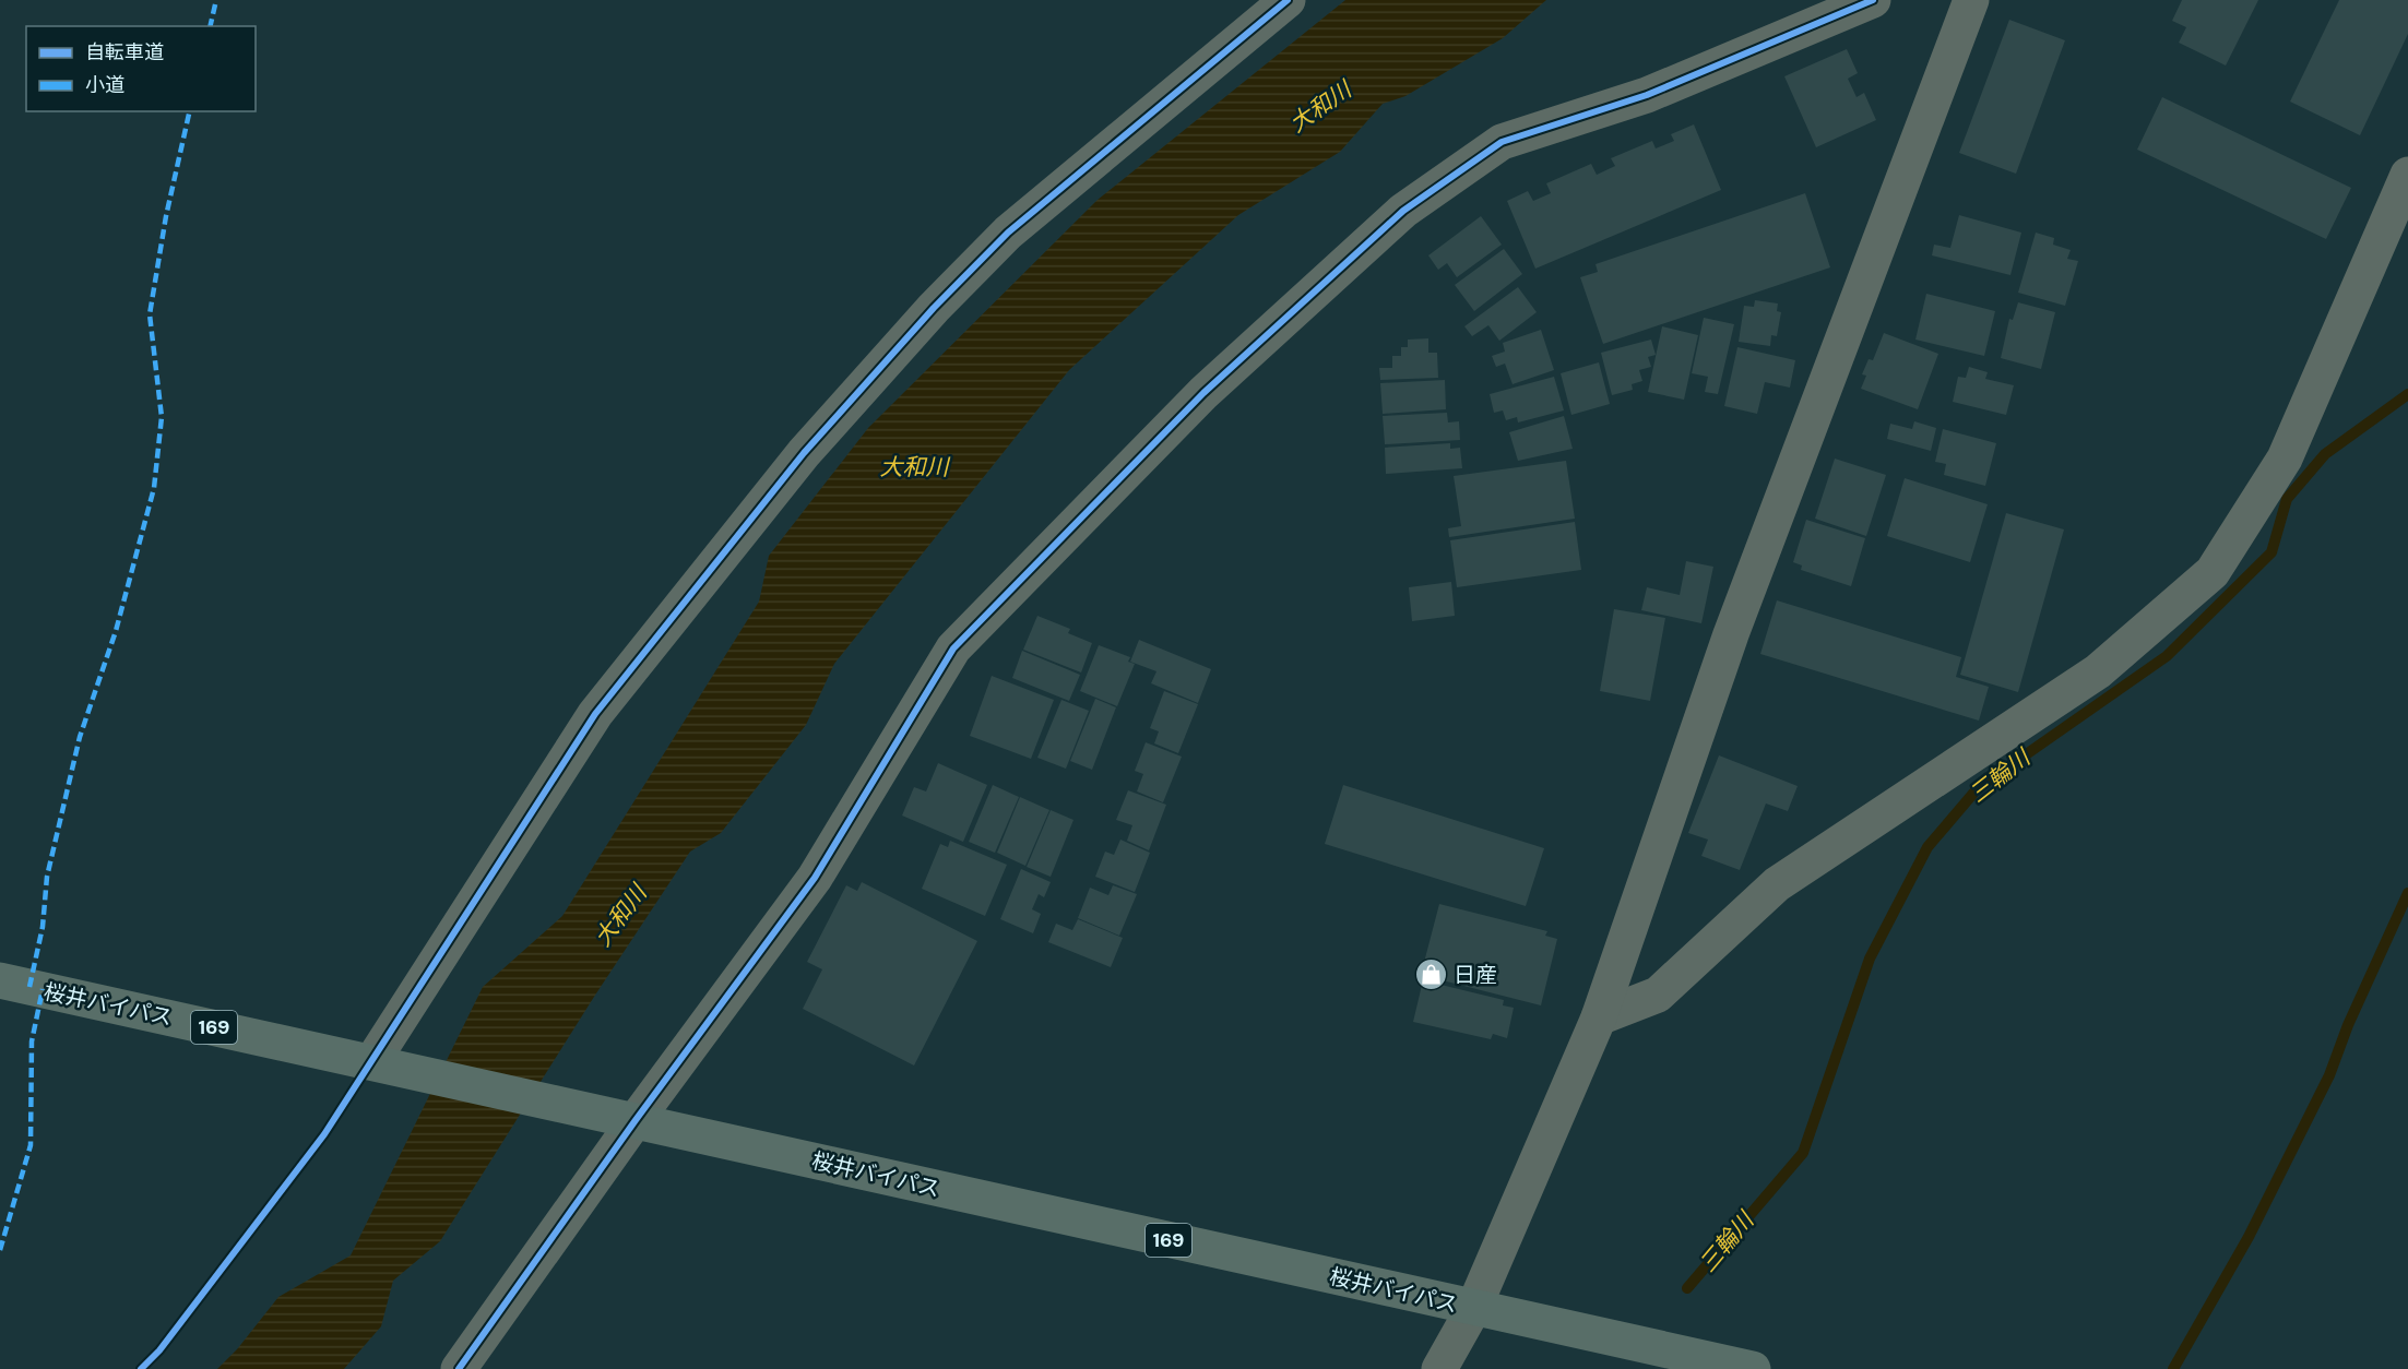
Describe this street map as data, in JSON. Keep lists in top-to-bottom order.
{
  "streets": {
    "highway": ["桜井バイパス", "169"]
  },
  "water": ["大和川", "三輪川"],
  "places": {
    "shop": ["日産"]
  },
  "legend": ["自転車道", "小道"]
}
